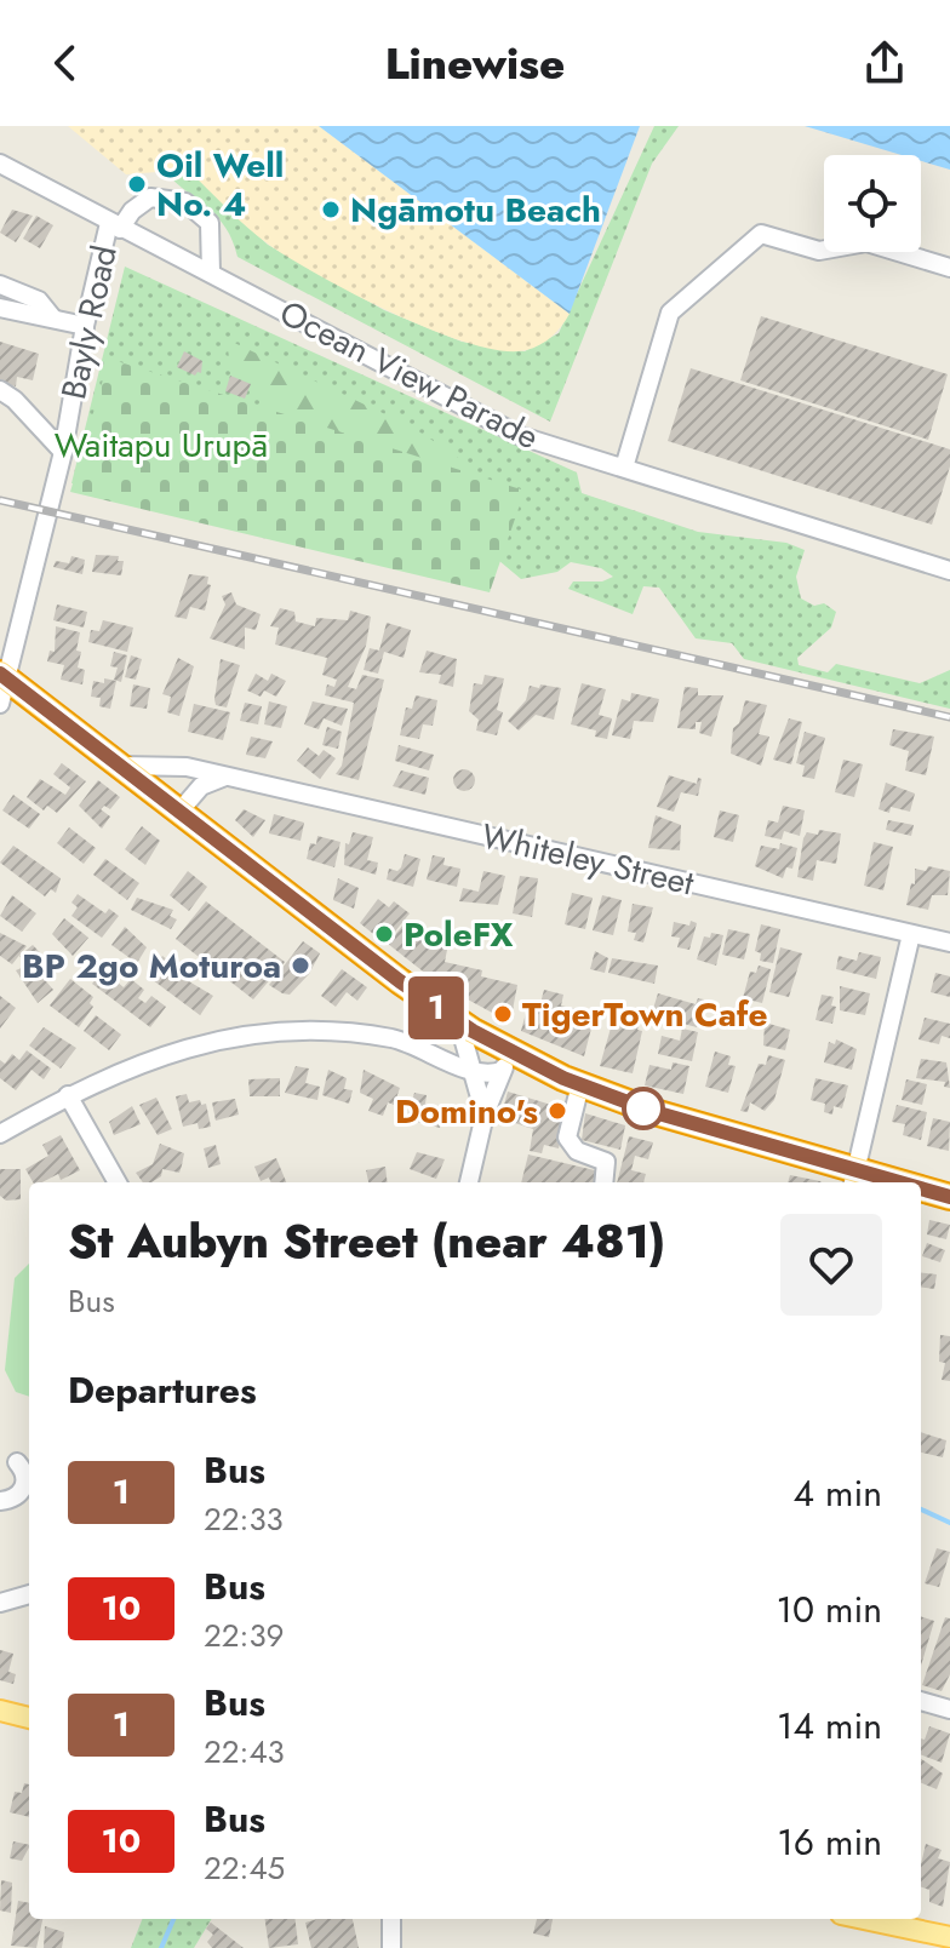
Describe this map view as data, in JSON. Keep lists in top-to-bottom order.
{
  "streets": {
    "street": ["Bayly Road", "Ocean View Parade", "Whiteley Street"]
  },
  "crossings": [
    ["Bayly Road", "Ocean View Parade"]
  ],
  "parks": ["Waitapu Urupā"],
  "places": [
    "Oil Well No. 4",
    "Ngāmotu Beach",
    "PoleFX",
    "BP 2go Moturoa",
    "TigerTown Cafe",
    "Domino's"
  ],
  "lines": ["bus line 1"],
  "page": {
    "header": "Linewise",
    "on_map": "1",
    "heading": [
      ["St Aubyn Street (near 481)", "Bus"],
      "Departures"
    ],
    "list": [
      {
        "mark": "1",
        "name": "Bus",
        "note": "22:33",
        "value": "4 min"
      },
      {
        "mark": "10",
        "name": "Bus",
        "note": "22:39",
        "value": "10 min"
      },
      {
        "mark": "1",
        "name": "Bus",
        "note": "22:43",
        "value": "14 min"
      },
      {
        "mark": "10",
        "name": "Bus",
        "note": "22:45",
        "value": "16 min"
      }
    ]
  }
}
